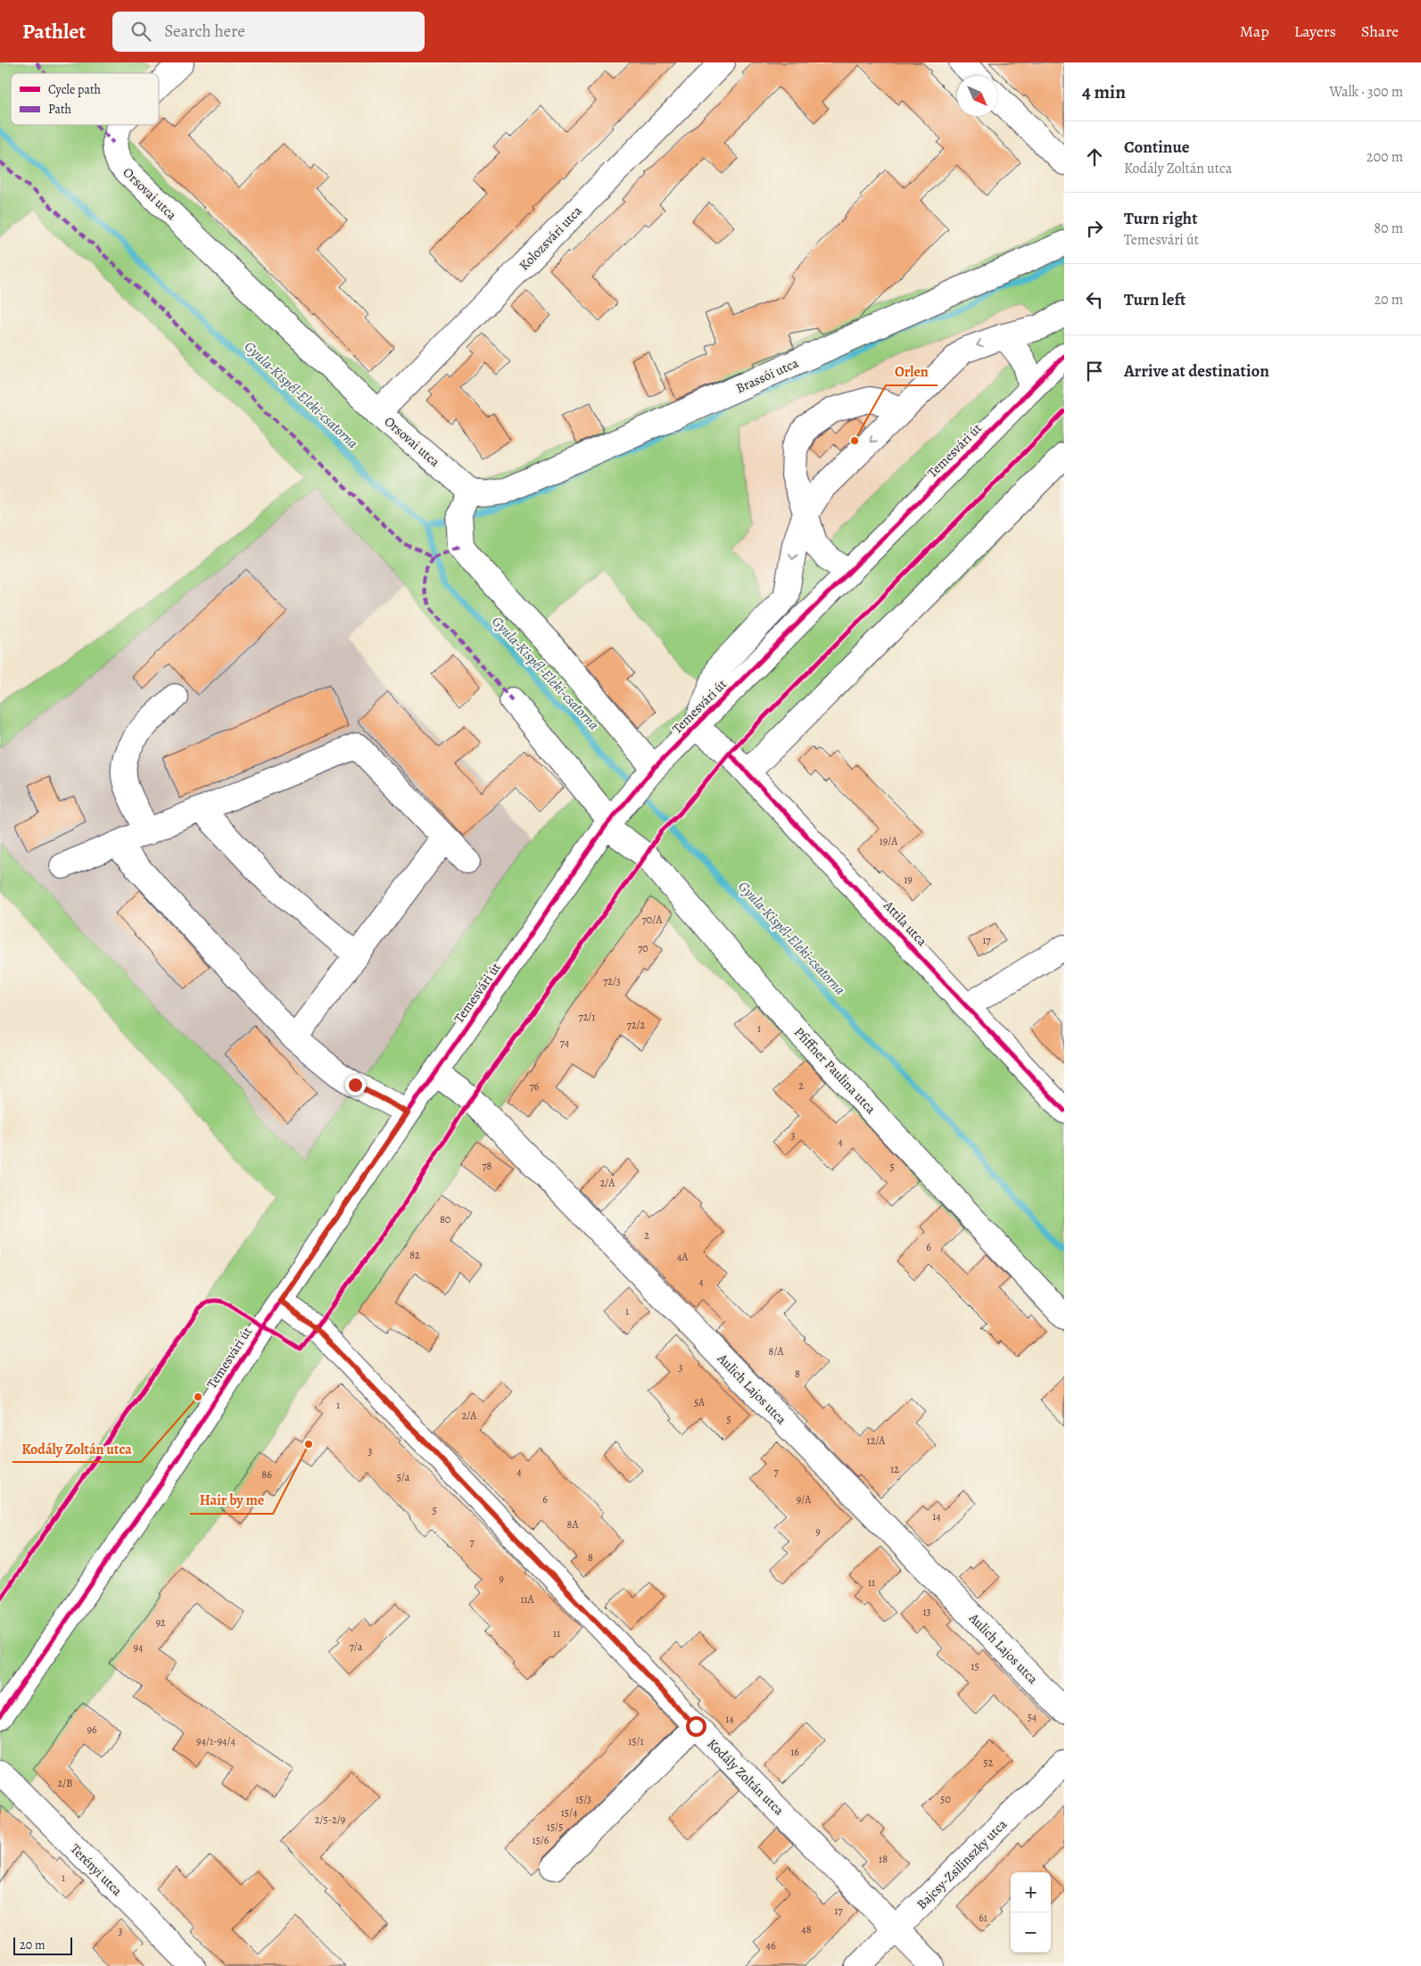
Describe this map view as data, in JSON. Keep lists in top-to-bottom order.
{
  "streets": {
    "street": [
      "Orsovai utca",
      "Kolozsvári utca",
      "Brassói utca",
      "Temesvári út",
      "Attila utca",
      "Pfiffner Paulina utca",
      "Aulich Lajos utca",
      "Kodály Zoltán utca",
      "Bajcsy-Zsilinszky utca",
      "Terényi utca"
    ]
  },
  "crossings": [
    ["Orsovai utca", "Kolozsvári utca"],
    ["Orsovai utca", "Brassói utca"],
    ["Temesvári út", "Attila utca"],
    ["Temesvári út", "Pfiffner Paulina utca"],
    ["Temesvári út", "Aulich Lajos utca"],
    ["Temesvári út", "Kodály Zoltán utca"],
    ["Kodály Zoltán utca", "Bajcsy-Zsilinszky utca"]
  ],
  "water": ["Gyula-Kispél-Eleki-csatorna"],
  "places": ["Orlen", "Kodály Zoltán utca", "Hair by me"],
  "house_numbers": [
    "19/A",
    "19",
    "70/A",
    "17",
    "70",
    "72/3",
    "72/1",
    "72/2",
    "1",
    "74",
    "2",
    "76",
    "3",
    "4",
    "78",
    "5",
    "2/A",
    "80",
    "2",
    "6",
    "82",
    "4A",
    "4",
    "1",
    "8/A",
    "3",
    "8",
    "5A",
    "1",
    "2/A",
    "5",
    "12/A",
    "3",
    "12",
    "4",
    "7",
    "86",
    "5/a",
    "6",
    "9/A",
    "5",
    "14",
    "8A",
    "9",
    "7",
    "8",
    "9",
    "11",
    "11A",
    "13",
    "92",
    "11",
    "7/a",
    "94",
    "15",
    "54",
    "14",
    "96",
    "94/1-94/4",
    "15/1",
    "16",
    "52",
    "2/B",
    "15/3",
    "50",
    "15/4",
    "2/5-2/9",
    "15/5",
    "15/6",
    "18",
    "1",
    "17",
    "61",
    "48",
    "3",
    "46"
  ],
  "legend": ["Cycle path", "Path"],
  "scale_bar": "20 m",
  "north": "bottom right",
  "page": {
    "header": "Pathlet",
    "search": "Search here",
    "nav": ["Map", "Layers", "Share"],
    "heading": ["4 min", "Walk · 300 m"],
    "list": [
      ["Continue", "Kodály Zoltán utca", "200 m"],
      ["Turn right", "Temesvári út", "80 m"],
      ["Turn left", "20 m"],
      "Arrive at destination"
    ],
    "map_buttons": ["+", "−"],
    "scale": "20 m"
  }
}
